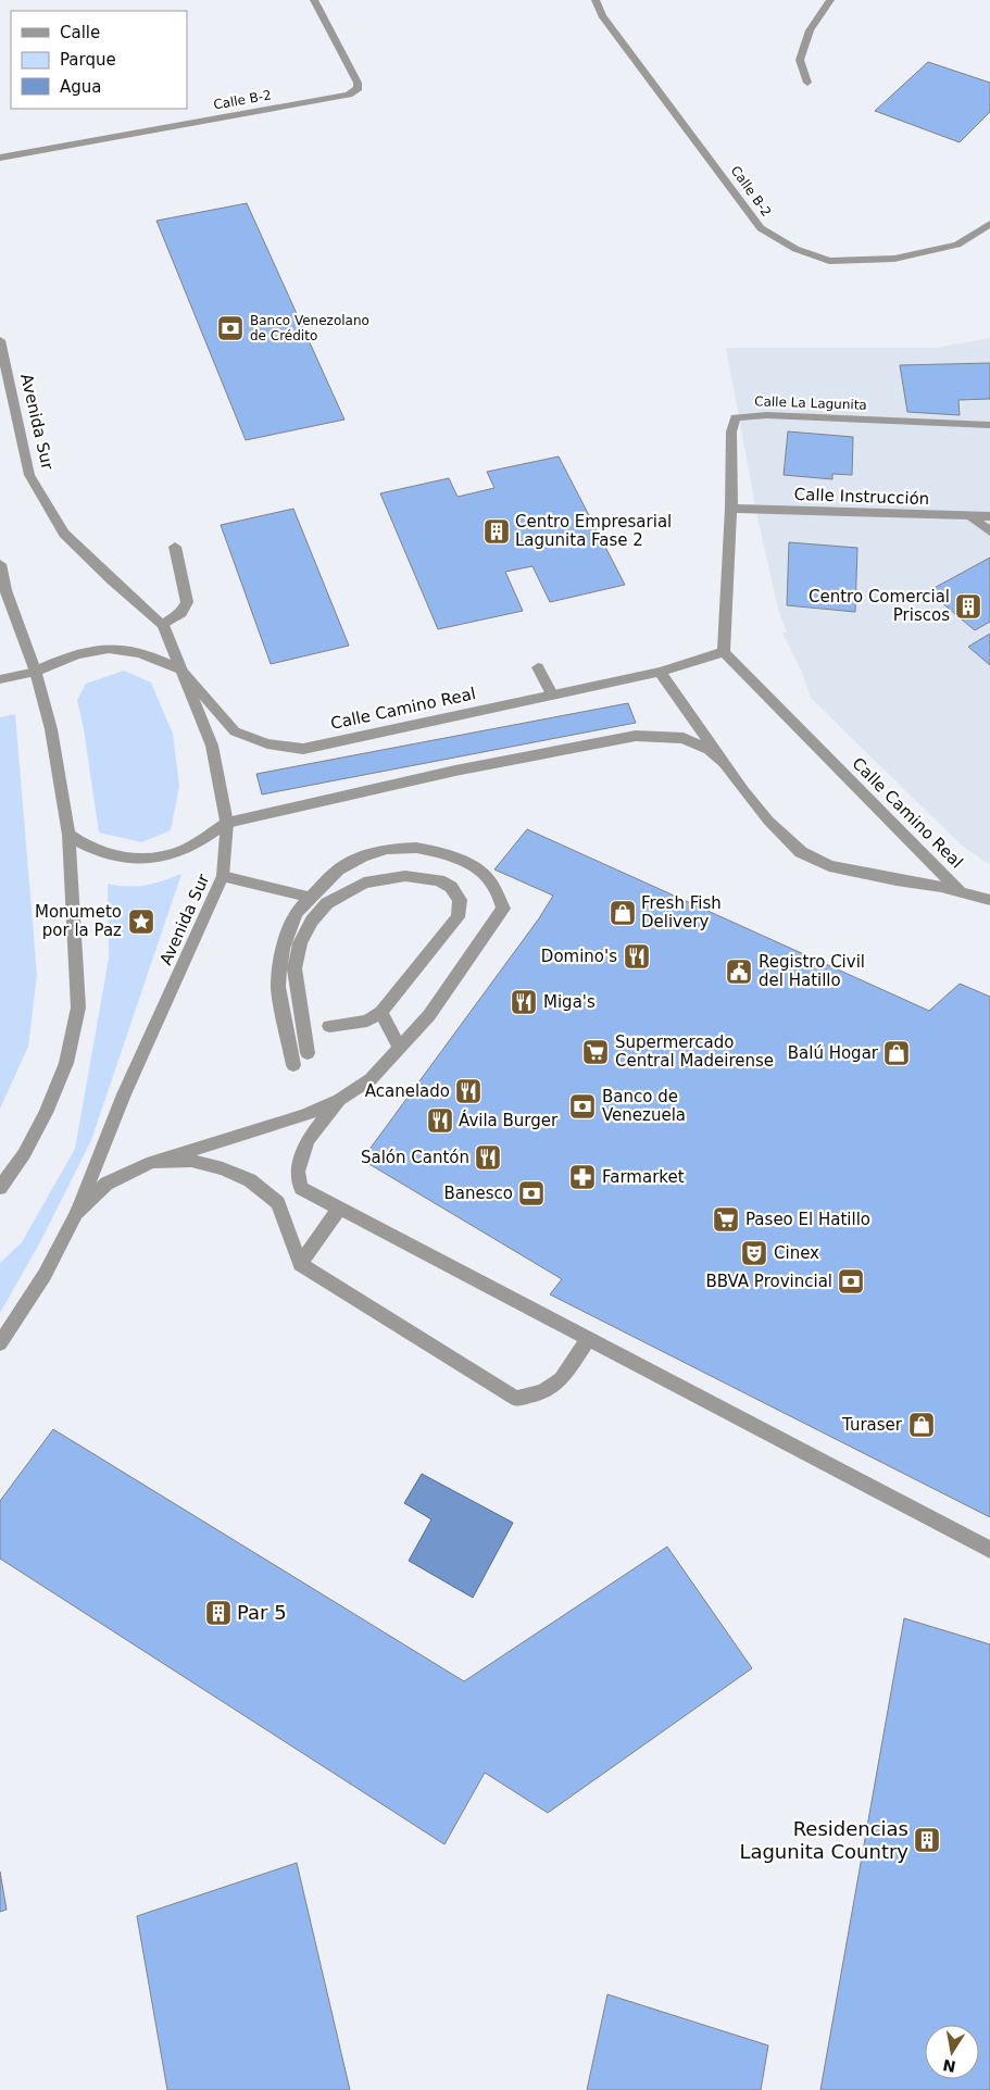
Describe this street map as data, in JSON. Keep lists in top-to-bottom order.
{
  "streets": {
    "street": [
      "Calle B-2",
      "Calle La Lagunita",
      "Avenida Sur",
      "Calle Instrucción",
      "Calle Camino Real"
    ]
  },
  "crossings": [
    ["Calle La Lagunita", "Calle Instrucción"],
    ["Calle La Lagunita", "Calle Camino Real"],
    ["Avenida Sur", "Calle Camino Real"]
  ],
  "places": {
    "bank": [
      "Banco Venezolano de Crédito",
      "Banco de Venezuela",
      "Banesco",
      "BBVA Provincial"
    ],
    "building": [
      "Centro Empresarial Lagunita Fase 2",
      "Centro Comercial Priscos",
      "Par 5",
      "Residencias Lagunita Country"
    ],
    "shop": ["Fresh Fish Delivery", "Balú Hogar", "Turaser"],
    "place": ["Monumeto por la Paz"],
    "restaurant": [
      "Domino's",
      "Miga's",
      "Acanelado",
      "Ávila Burger",
      "Salón Cantón"
    ],
    "public building": ["Registro Civil del Hatillo"],
    "supermarket": ["Supermercado Central Madeirense", "Paseo El Hatillo"],
    "pharmacy": ["Farmarket"],
    "theatre": ["Cinex"]
  },
  "legend": ["Calle", "Parque", "Agua"],
  "north": "bottom"
}
